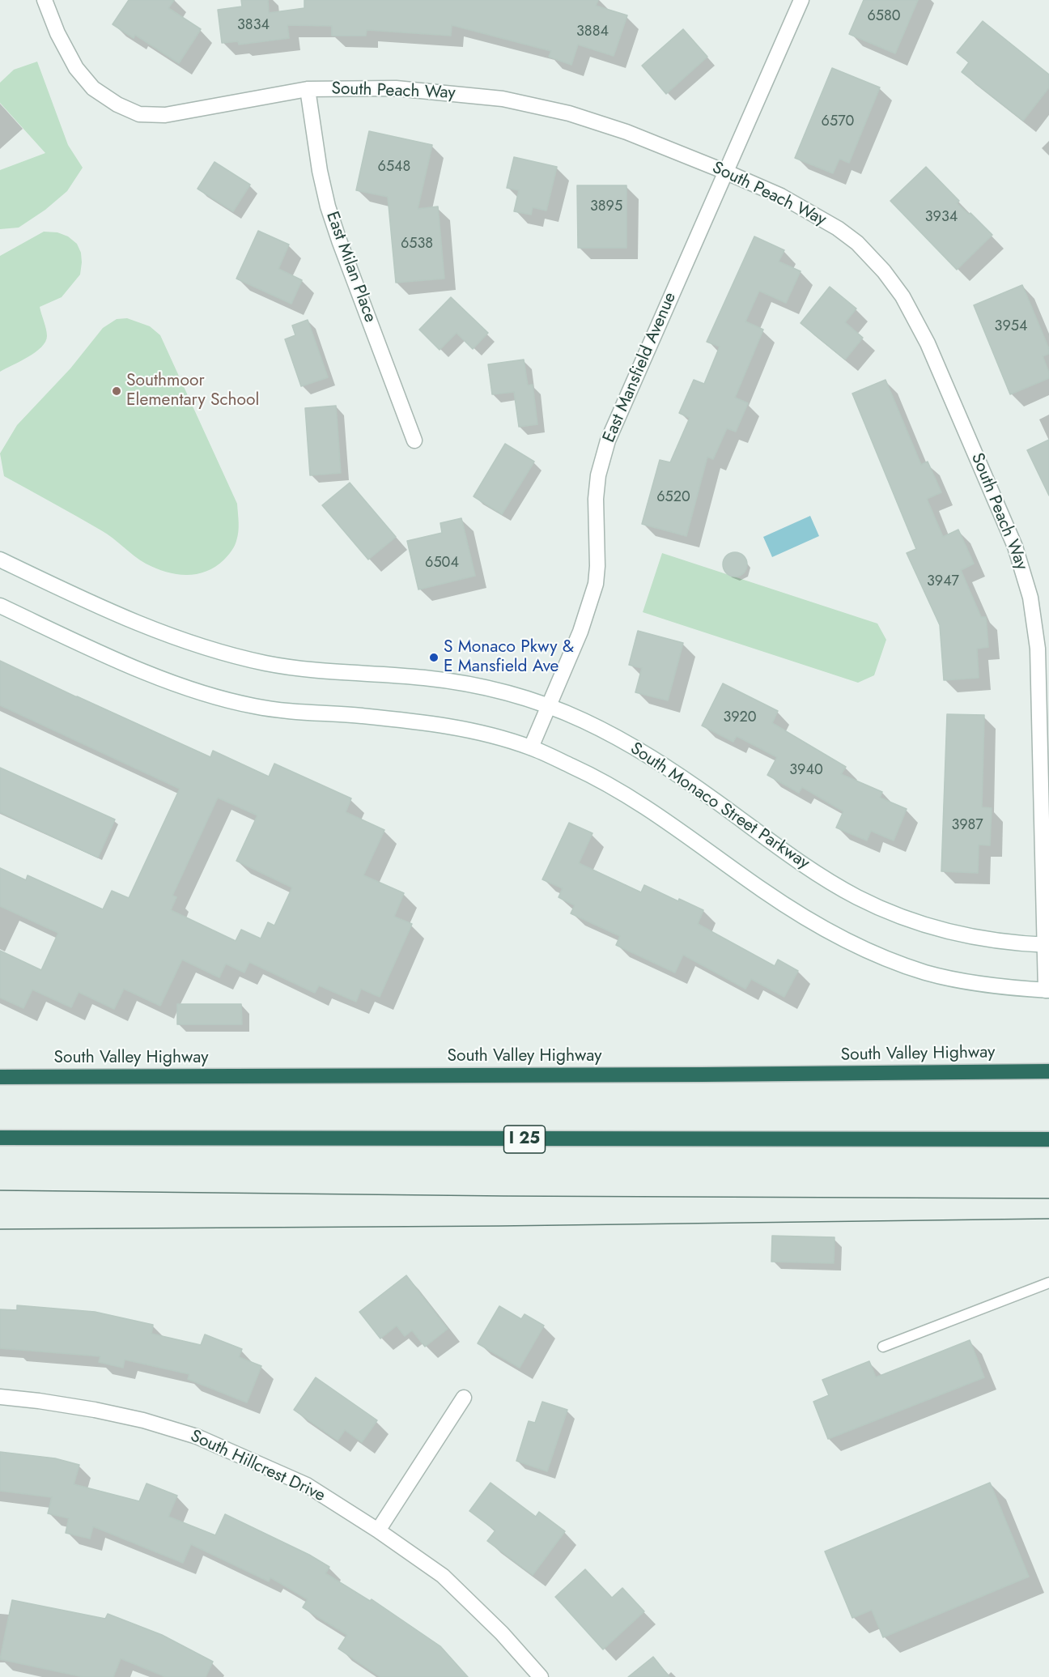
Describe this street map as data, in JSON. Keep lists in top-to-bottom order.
{
  "streets": {
    "highway": ["South Valley Highway", "I 25"],
    "street": [
      "South Peach Way",
      "East Milan Place",
      "East Mansfield Avenue",
      "South Monaco Street Parkway",
      "South Hillcrest Drive"
    ]
  },
  "crossings": [
    ["South Peach Way", "East Milan Place"],
    ["South Peach Way", "East Mansfield Avenue"],
    ["South Peach Way", "South Monaco Street Parkway"],
    ["East Mansfield Avenue", "South Monaco Street Parkway"]
  ],
  "places": ["Southmoor Elementary School", "S Monaco Pkwy & E Mansfield Ave"],
  "house_numbers": [
    "6580",
    "3834",
    "3884",
    "6570",
    "6548",
    "3895",
    "3934",
    "6538",
    "3954",
    "6520",
    "6504",
    "3947",
    "3920",
    "3940",
    "3987"
  ]
}
